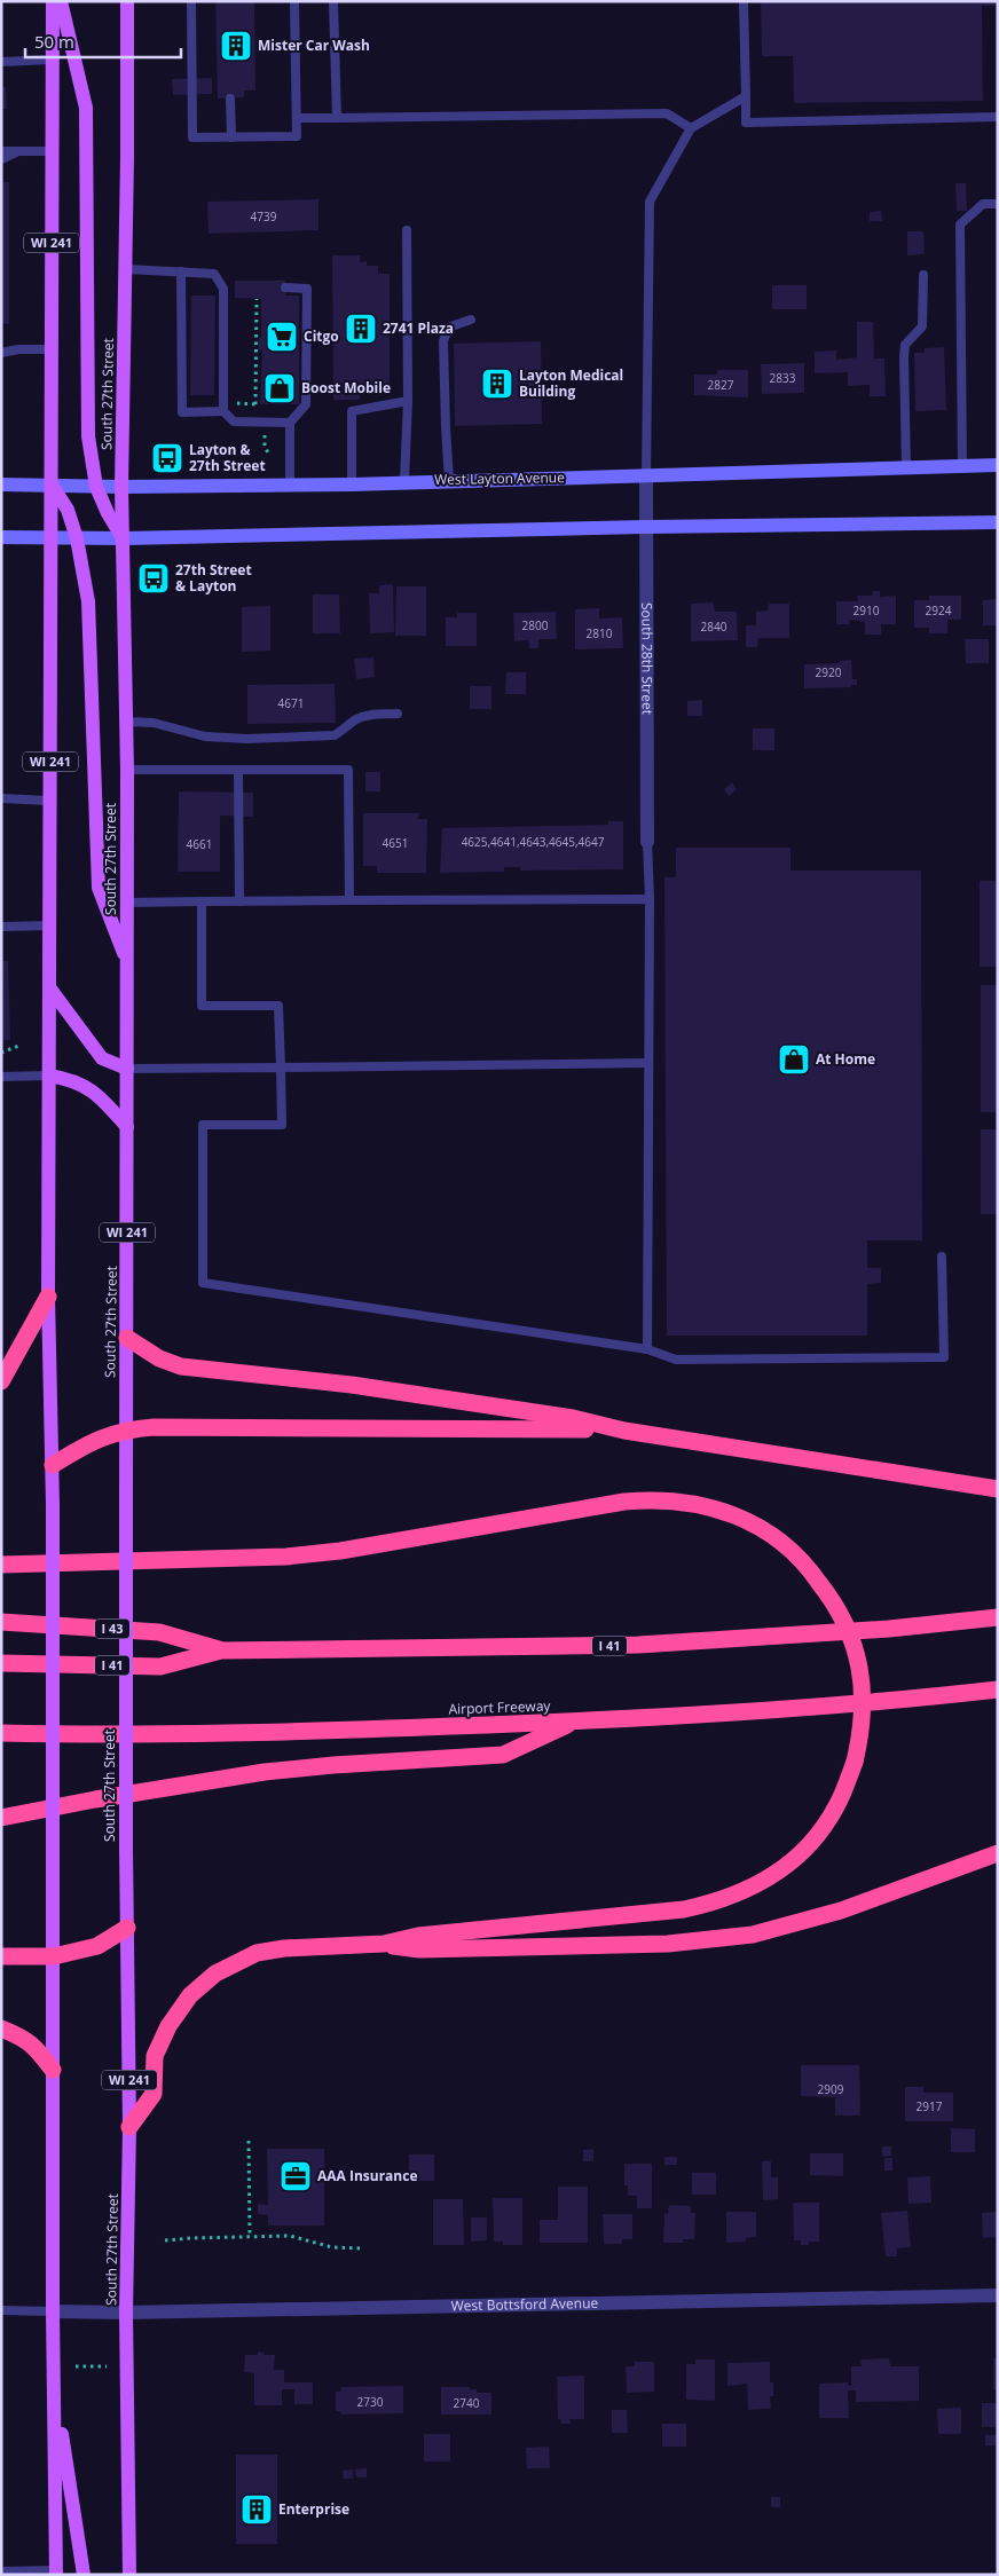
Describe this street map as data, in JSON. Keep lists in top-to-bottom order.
{
  "streets": {
    "highway": ["I 43", "I 41", "Airport Freeway"],
    "main road": ["WI 241", "South 27th Street", "West Layton Avenue"],
    "street": ["South 28th Street", "West Bottsford Avenue"]
  },
  "crossings": [
    ["WI 241", "West Layton Avenue"],
    ["WI 241", "West Bottsford Avenue"],
    ["South 27th Street", "West Layton Avenue"],
    ["South 27th Street", "West Bottsford Avenue"],
    ["West Layton Avenue", "South 28th Street"],
    ["I 43", "I 41"]
  ],
  "places": {
    "building": [
      "Mister Car Wash",
      "2741 Plaza",
      "Layton Medical Building",
      "Enterprise"
    ],
    "supermarket": ["Citgo"],
    "shop": ["Boost Mobile", "At Home"],
    "bus stop": ["Layton & 27th Street", "27th Street & Layton"],
    "office": ["AAA Insurance"]
  },
  "house_numbers": [
    "4739",
    "2833",
    "2827",
    "2910",
    "2924",
    "2800",
    "2840",
    "2810",
    "2920",
    "4671",
    "4625,4641,4643,4645,4647",
    "4651",
    "4661",
    "2909",
    "2917",
    "2730",
    "2740"
  ],
  "scale_bar": "50 m"
}
